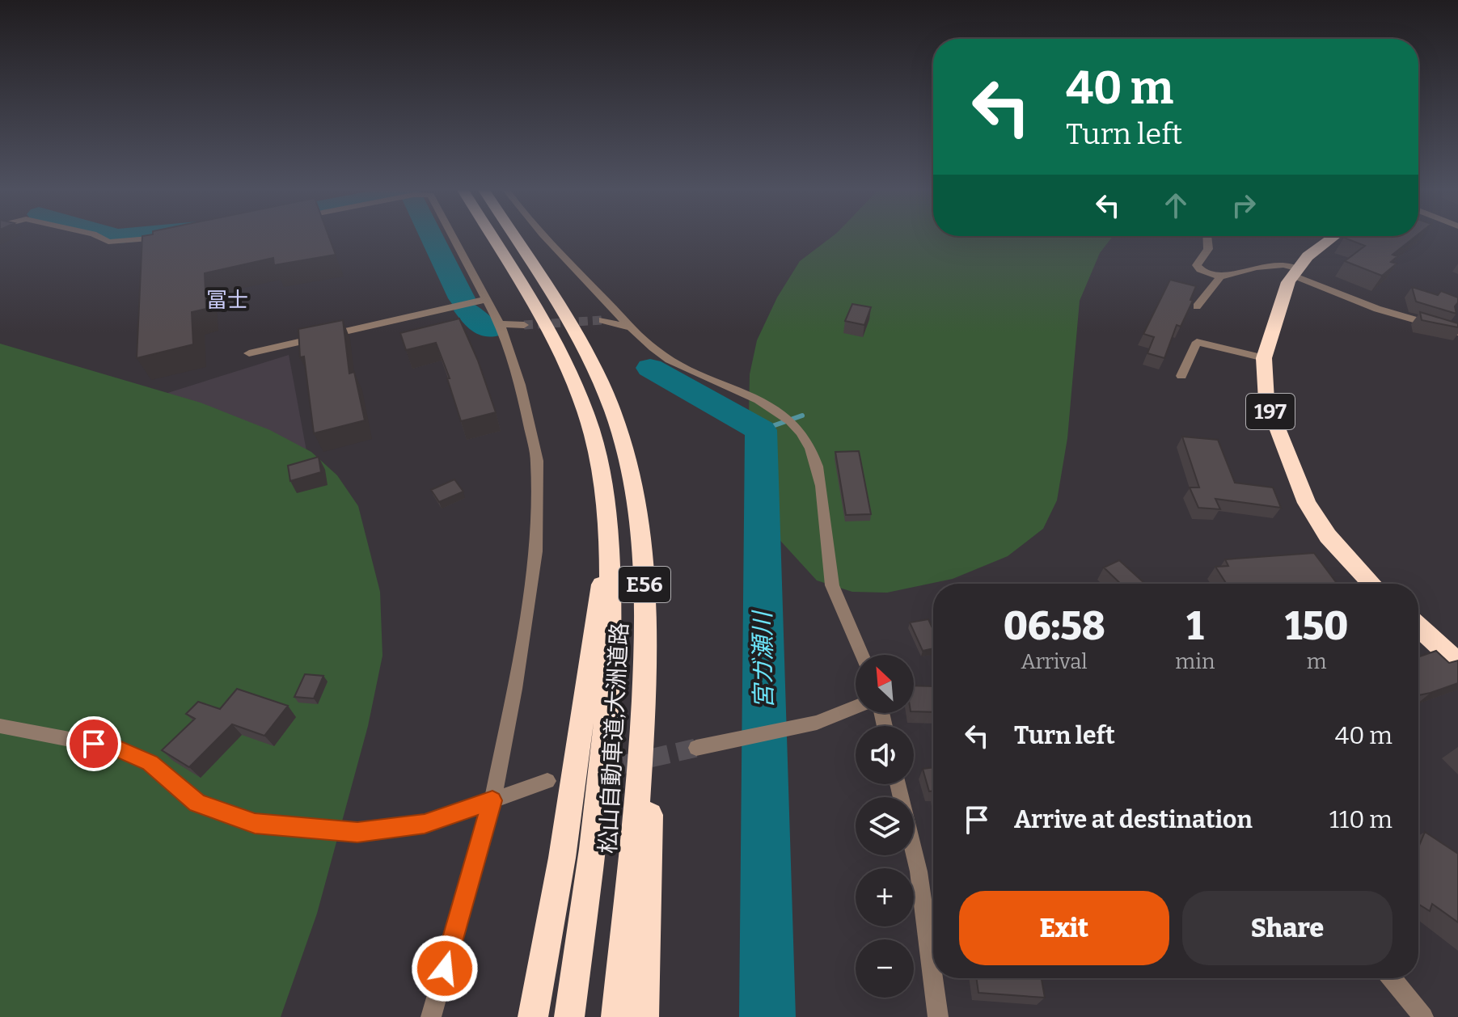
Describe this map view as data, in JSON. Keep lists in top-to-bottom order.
{
  "streets": {
    "highway": ["197", "E56", "松山自動車道;大洲道路"]
  },
  "districts": ["冨士"],
  "water": ["宮ガ瀬川"],
  "north": "top left",
  "page": {
    "turn": ["40 m", "Turn left"],
    "eta": [
      "06:58",
      "Arrival",
      "1",
      "min",
      "150",
      "m"
    ],
    "map_buttons": ["+", "−"],
    "list": [
      {
        "name": "Turn left",
        "value": "40 m"
      },
      {
        "name": "Arrive at destination",
        "value": "110 m"
      }
    ],
    "buttons": ["Exit", "Share"]
  }
}
